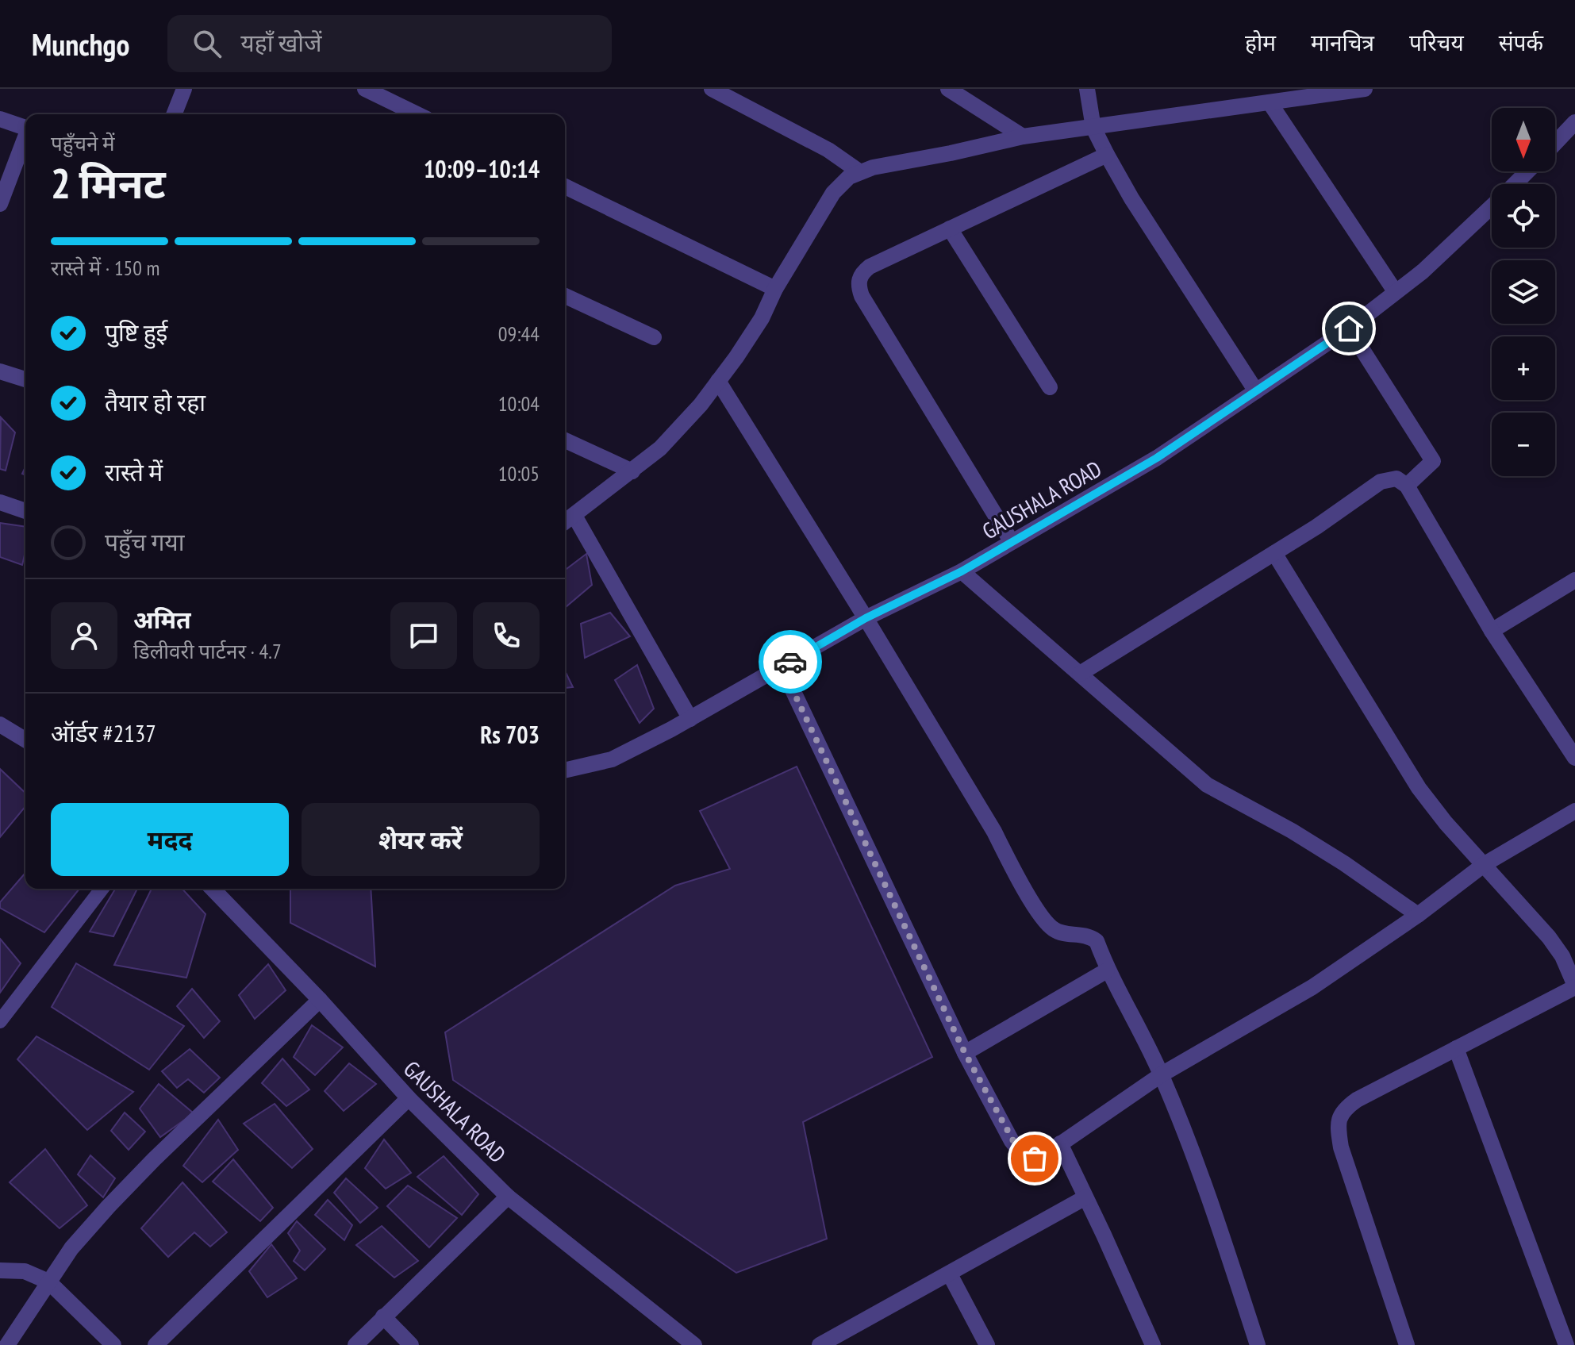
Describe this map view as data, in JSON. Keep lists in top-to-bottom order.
{
  "streets": {
    "street": ["GAUSHALA ROAD"]
  },
  "north": "bottom",
  "page": {
    "header": "Munchgo",
    "search": "यहाँ खोजें",
    "nav": [
      "होम",
      "मानचित्र",
      "परिचय",
      "संपर्क"
    ],
    "map_buttons": ["+", "−"],
    "heading": ["2 मिनट", "पहुँचने में", "10:09–10:14"],
    "panel": [
      "अमित",
      "डिलीवरी पार्टनर · 4.7",
      "ऑर्डर #2137",
      "Rs 703"
    ],
    "bar": "रास्ते में · 150 m",
    "list": [
      ["पुष्टि हुई", "09:44"],
      ["तैयार हो रहा", "10:04"],
      ["रास्ते में", "10:05"],
      "पहुँच गया"
    ],
    "buttons": ["मदद", "शेयर करें"]
  }
}
